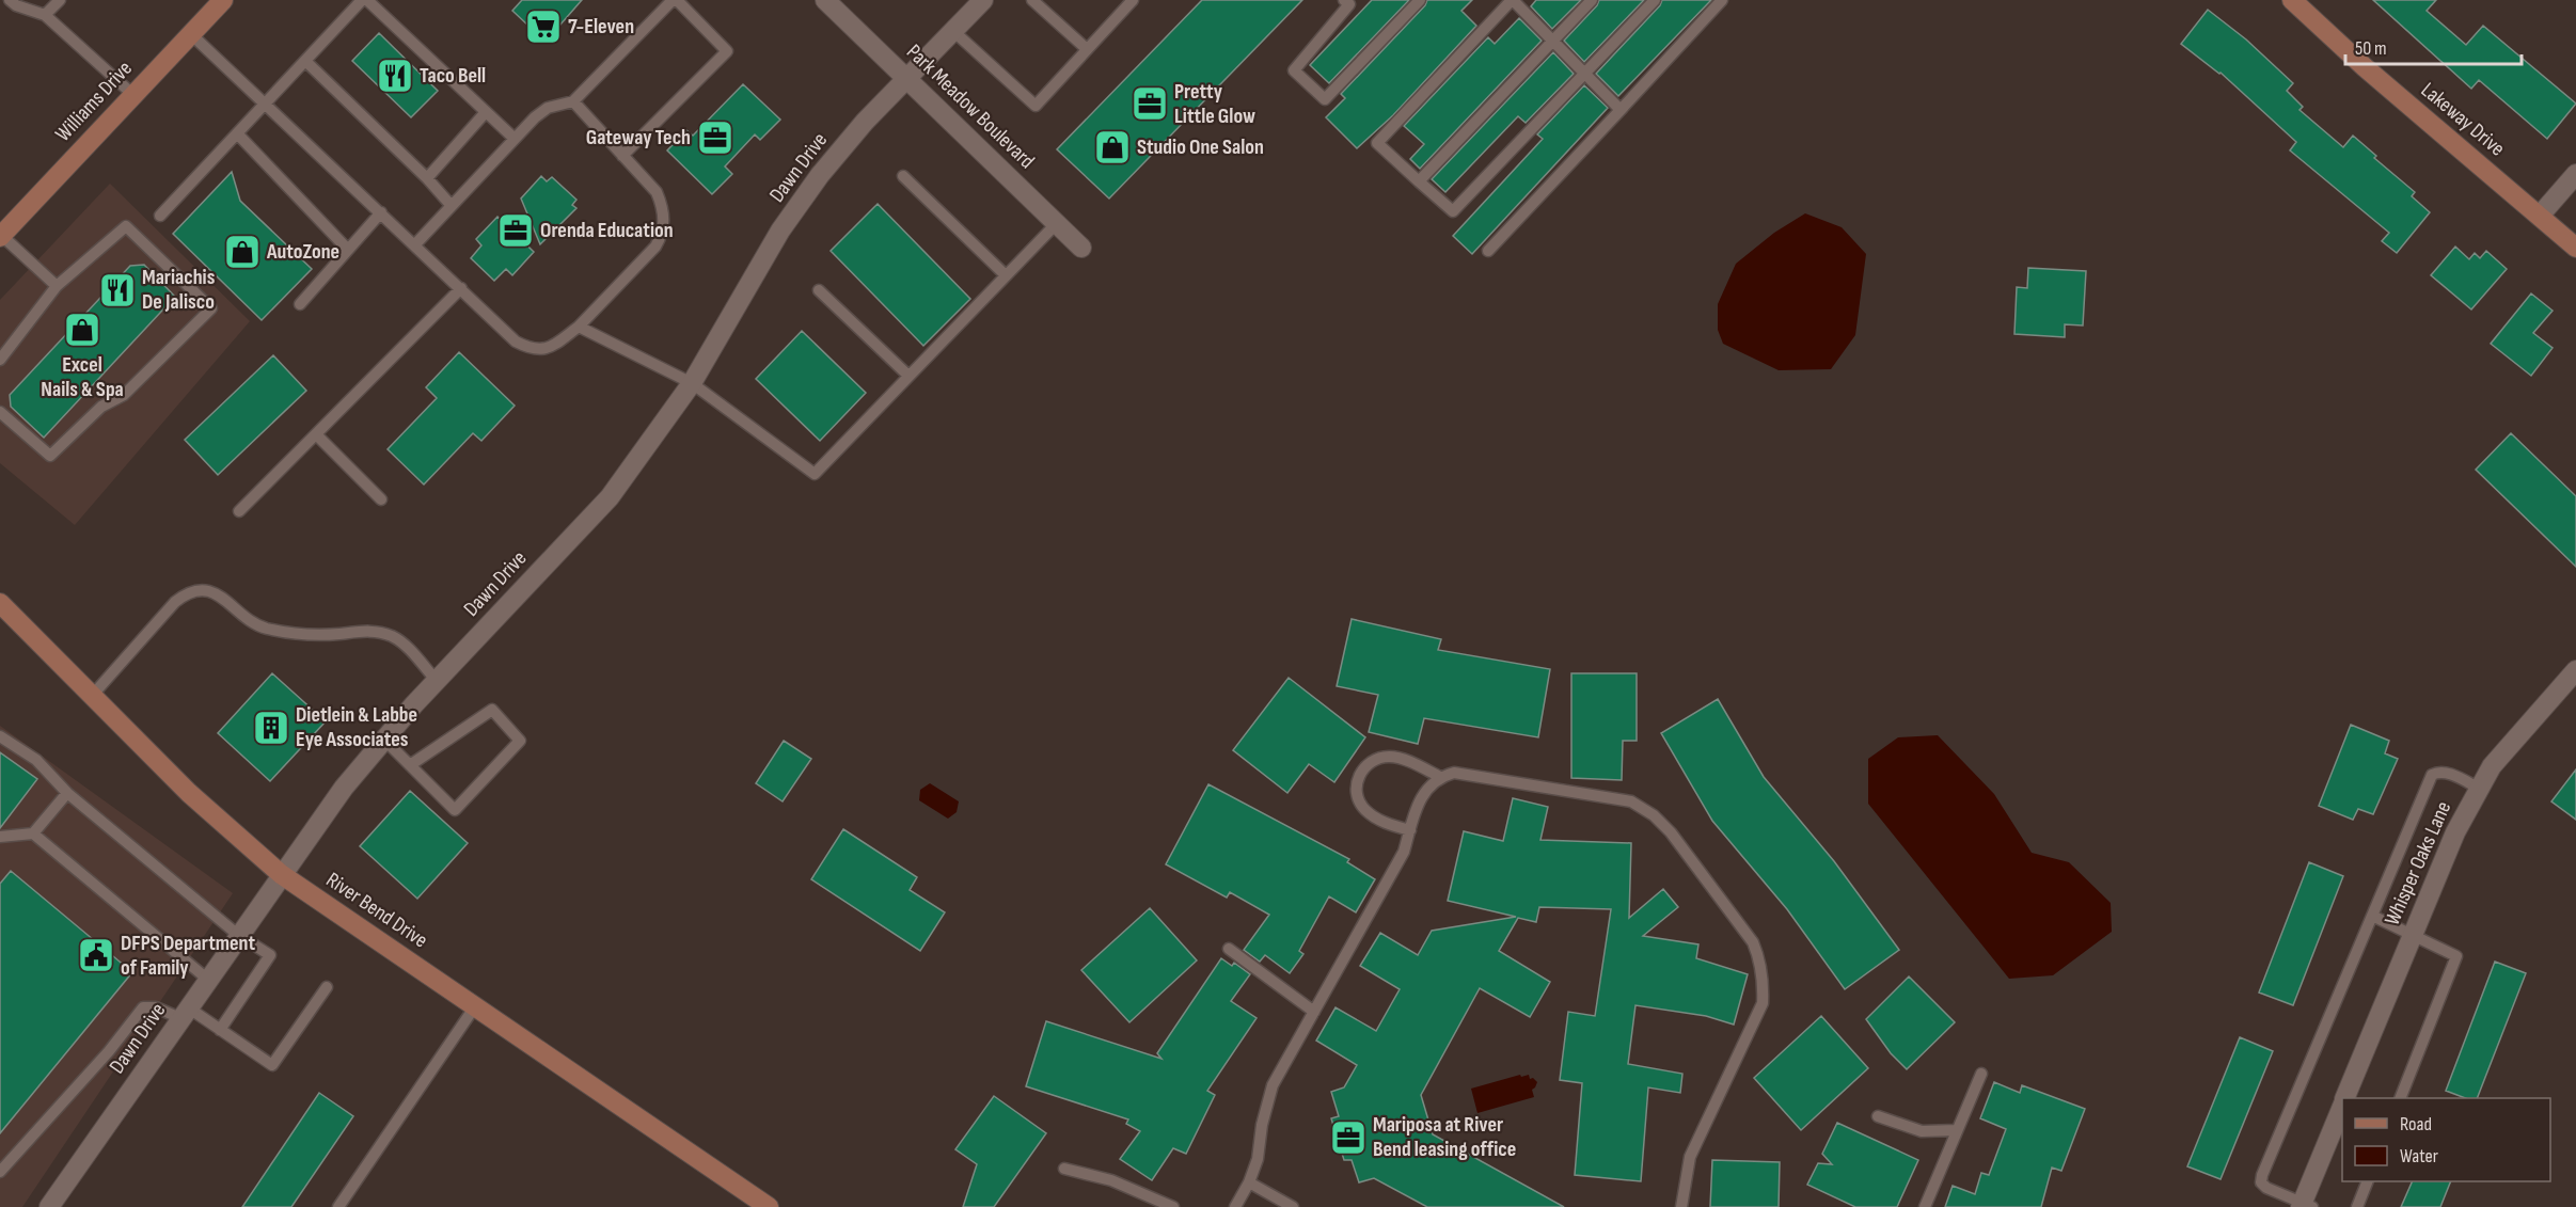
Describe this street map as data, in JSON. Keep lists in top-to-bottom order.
{
  "streets": {
    "street": [
      "Williams Drive",
      "Park Meadow Boulevard",
      "Lakeway Drive",
      "Dawn Drive",
      "Whisper Oaks Lane",
      "River Bend Drive"
    ]
  },
  "crossings": [
    ["Park Meadow Boulevard", "Dawn Drive"],
    ["Dawn Drive", "River Bend Drive"]
  ],
  "places": {
    "supermarket": ["7-Eleven"],
    "restaurant": ["Taco Bell", "Mariachis De Jalisco"],
    "office": [
      "Pretty Little Glow",
      "Gateway Tech",
      "Orenda Education",
      "Mariposa at River Bend leasing office"
    ],
    "shop": ["Studio One Salon", "AutoZone", "Excel Nails & Spa"],
    "building": ["Dietlein & Labbe Eye Associates"],
    "public building": ["DFPS Department of Family"]
  },
  "legend": ["Road", "Water"],
  "scale_bar": "50 m"
}
